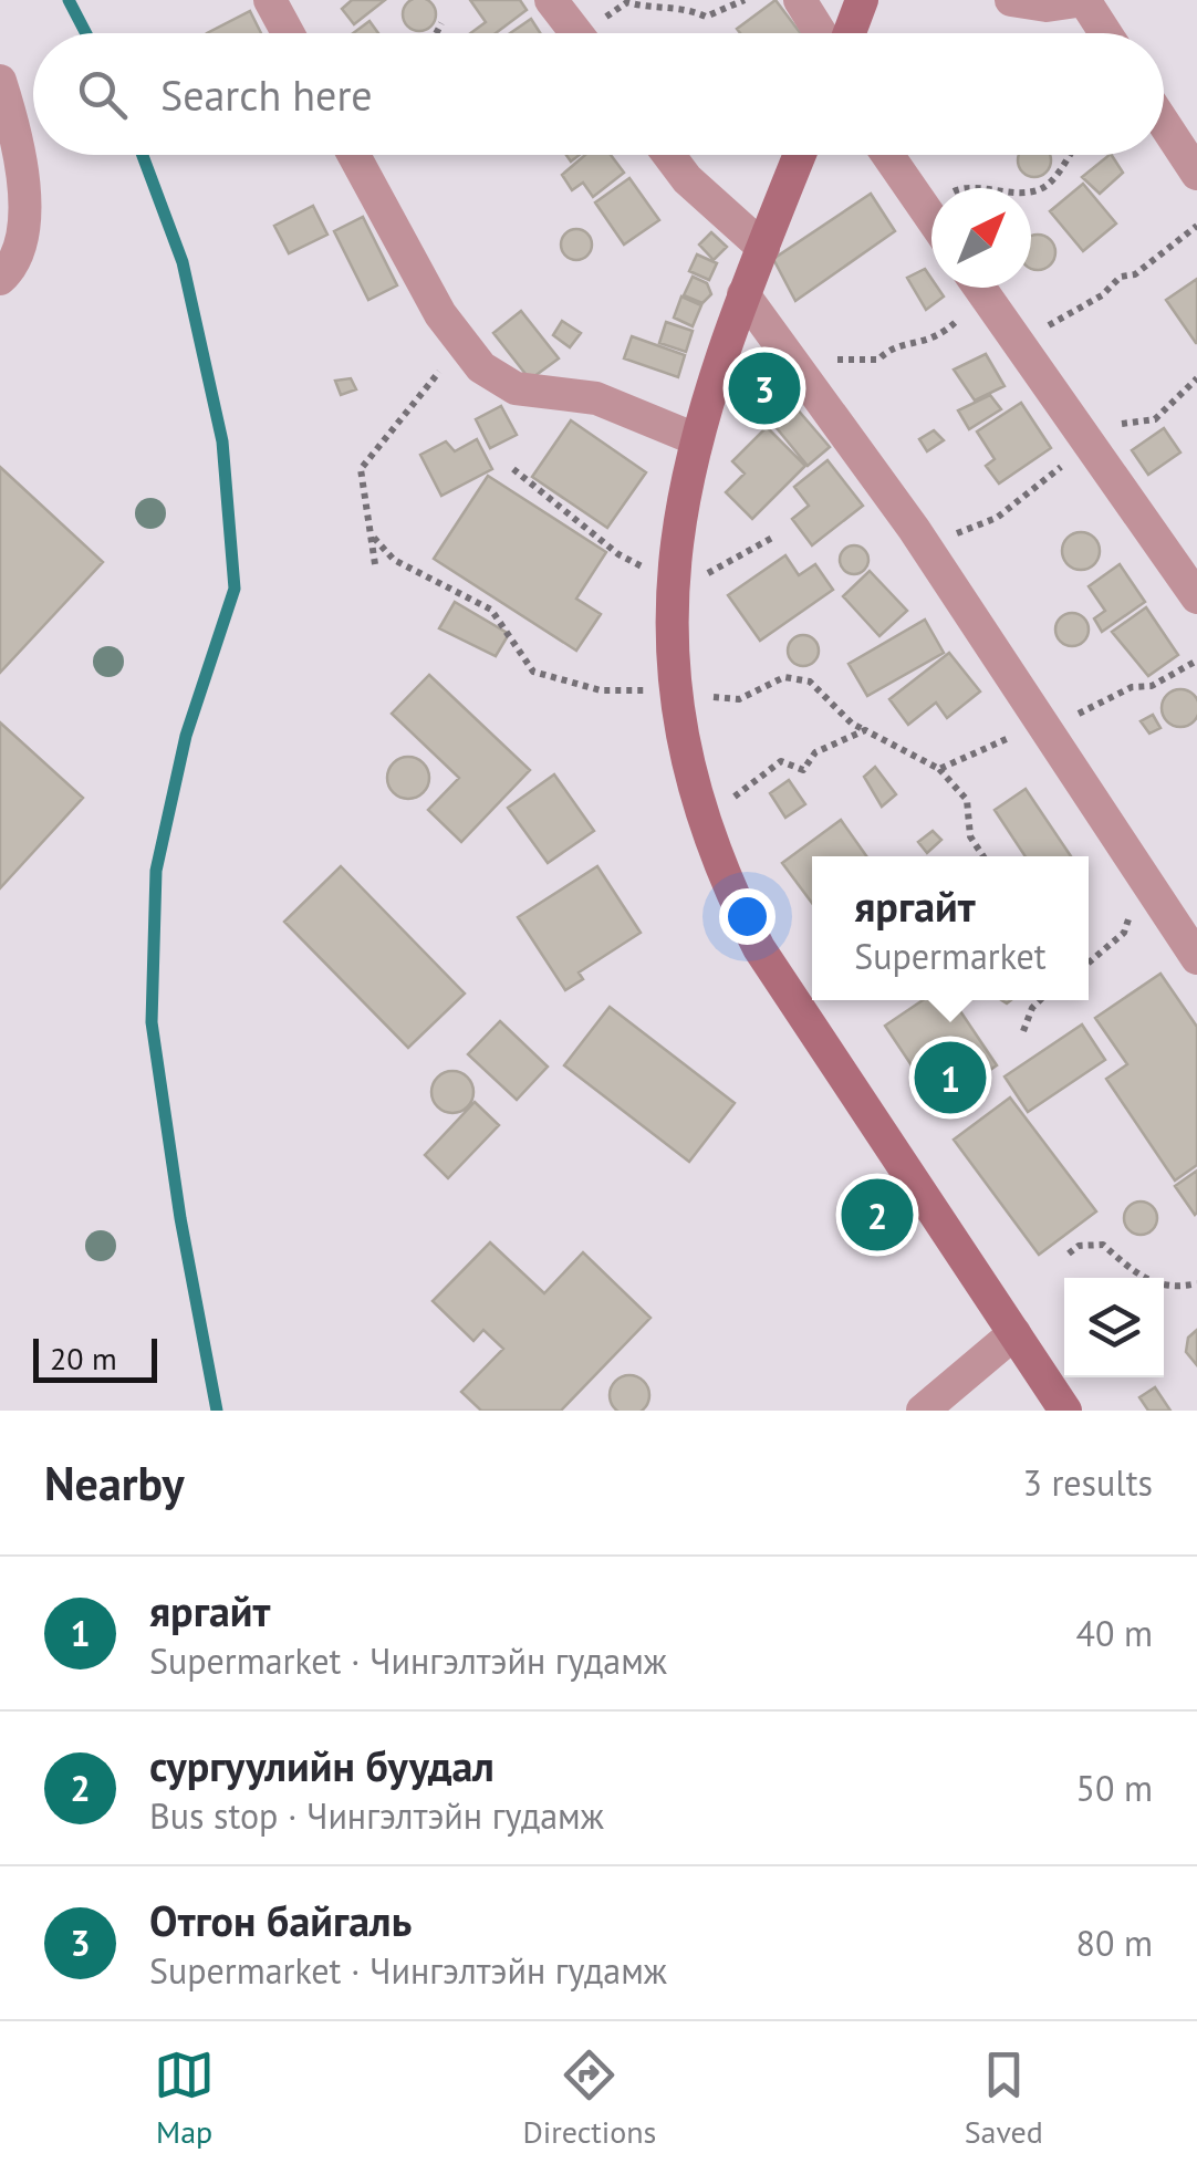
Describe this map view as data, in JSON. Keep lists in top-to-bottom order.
{
  "scale_bar": "20 m",
  "north": "top right",
  "page": {
    "search": "Search here",
    "pins": ["3", "1", "2"],
    "popup": ["яргайт", "Supermarket"],
    "scale": "20 m",
    "heading": ["Nearby", "3 results"],
    "list": [
      {
        "mark": "1",
        "name": "яргайт",
        "note": "Supermarket · Чингэлтэйн гудамж",
        "value": "40 m"
      },
      {
        "mark": "2",
        "name": "сургуулийн буудал",
        "note": "Bus stop · Чингэлтэйн гудамж",
        "value": "50 m"
      },
      {
        "mark": "3",
        "name": "Отгон байгаль",
        "note": "Supermarket · Чингэлтэйн гудамж",
        "value": "80 m"
      }
    ],
    "nav": ["Map", "Directions", "Saved"]
  }
}
